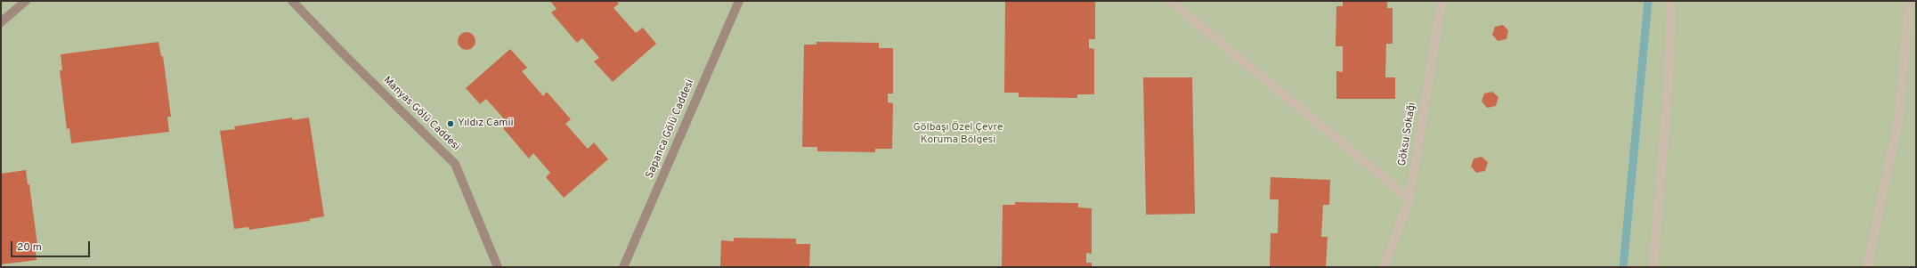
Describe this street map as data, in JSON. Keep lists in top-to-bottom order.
{
  "streets": {
    "street": ["Manyas Gölü Caddesi", "Sapanca Gölü Caddesi", "Göksu Sokağı"]
  },
  "parks": ["Gölbaşı Özel Çevre Koruma Bölgesi"],
  "places": ["Yıldız Camii"],
  "scale_bar": "20 m"
}
